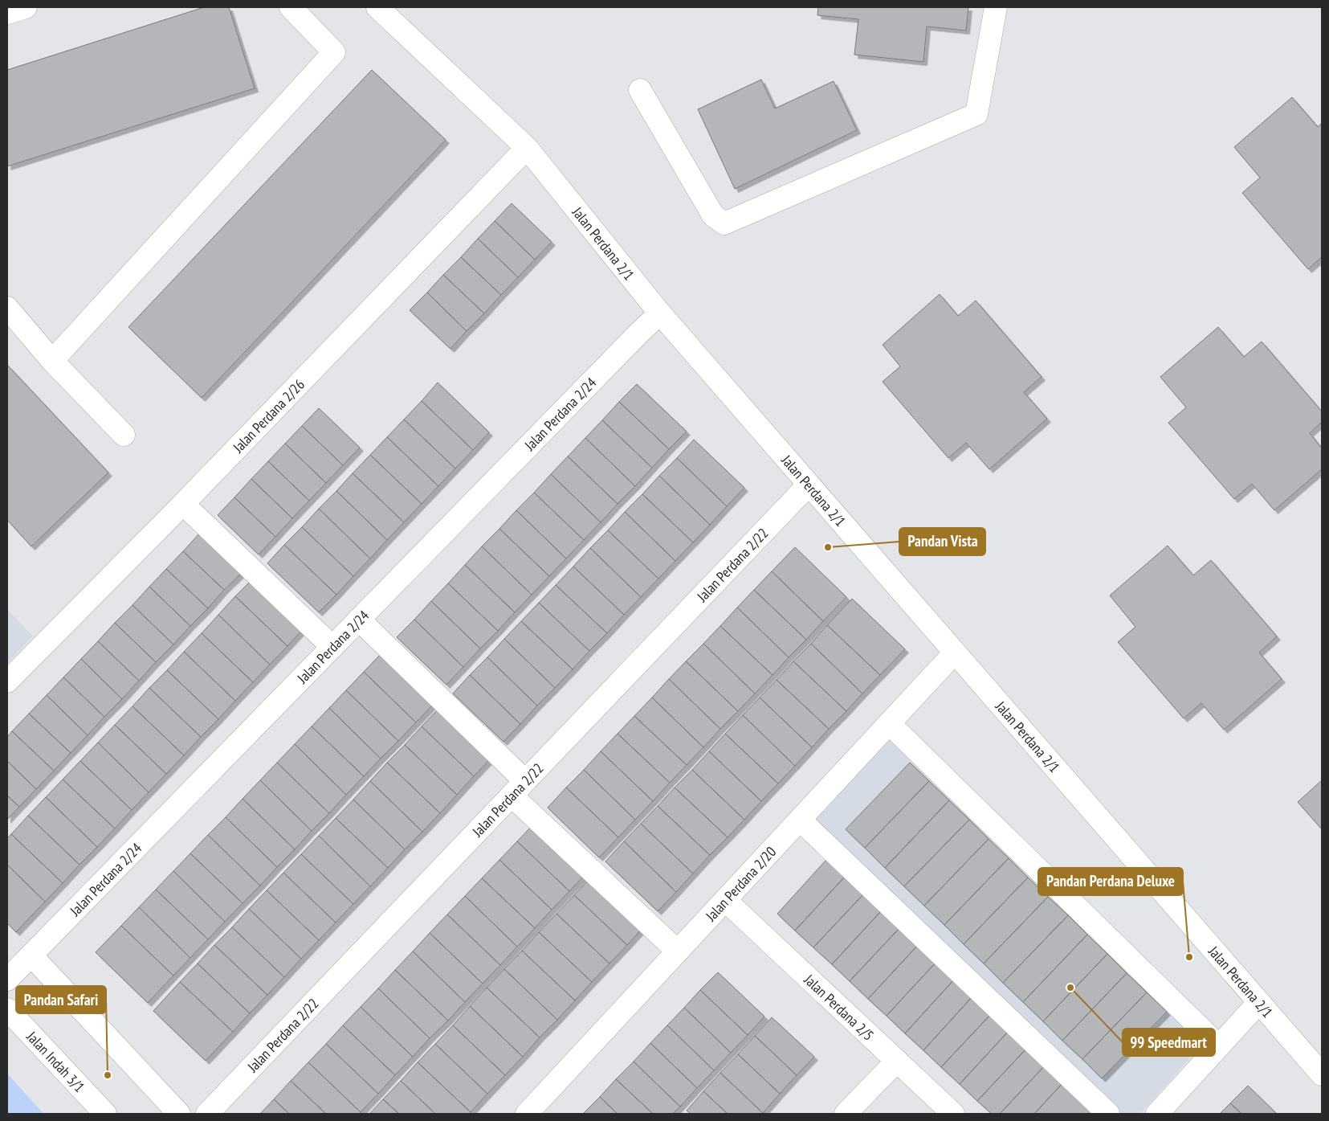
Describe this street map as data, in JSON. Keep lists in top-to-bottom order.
{
  "streets": {
    "street": [
      "Jalan Perdana 2/1",
      "Jalan Perdana 2/24",
      "Jalan Perdana 2/26",
      "Jalan Perdana 2/22",
      "Jalan Perdana 2/20",
      "Jalan Perdana 2/5",
      "Jalan Indah 3/1"
    ]
  },
  "crossings": [
    ["Jalan Perdana 2/1", "Jalan Perdana 2/24"],
    ["Jalan Perdana 2/1", "Jalan Perdana 2/26"],
    ["Jalan Perdana 2/1", "Jalan Perdana 2/22"],
    ["Jalan Perdana 2/1", "Jalan Perdana 2/20"],
    ["Jalan Perdana 2/20", "Jalan Perdana 2/5"]
  ],
  "places": [
    "Pandan Vista",
    "Pandan Perdana Deluxe",
    "99 Speedmart",
    "Pandan Safari"
  ]
}
